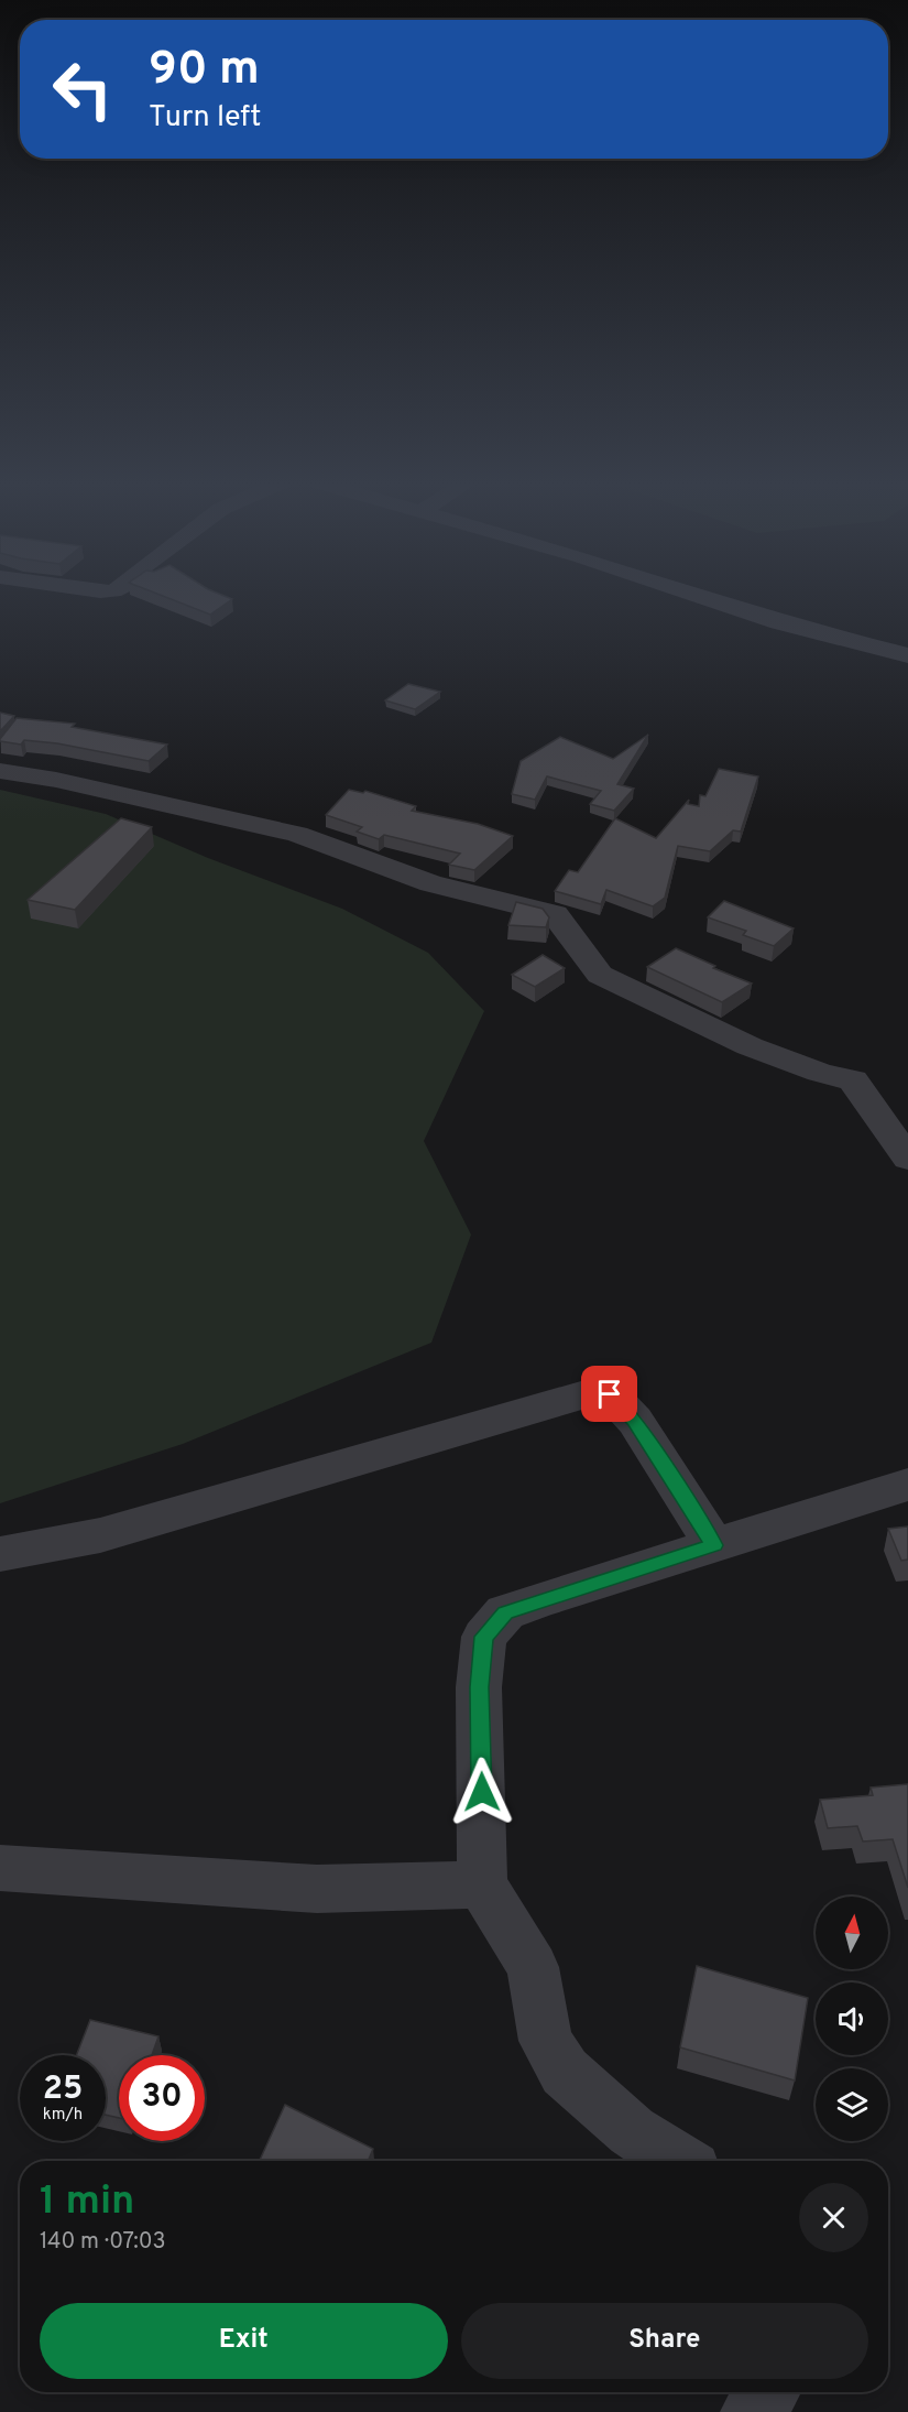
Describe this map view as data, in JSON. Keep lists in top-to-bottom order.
{
  "north": "top",
  "page": {
    "turn": ["90 m", "Turn left"],
    "speed": "25 km/h",
    "limit": "30",
    "heading": ["1 min", "140 m · 07:03"],
    "buttons": ["Exit", "Share"]
  }
}
